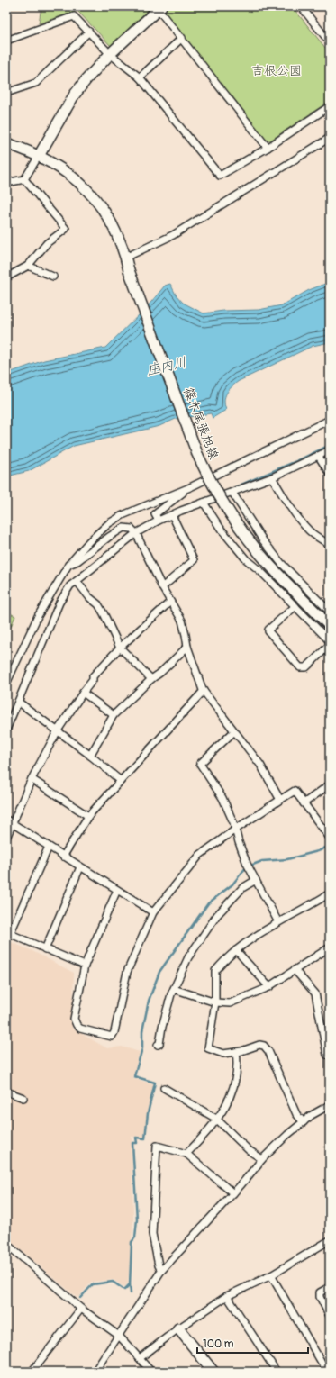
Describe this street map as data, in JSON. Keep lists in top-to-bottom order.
{
  "streets": {
    "main road": ["篠木尾張旭線"]
  },
  "water": ["庄内川"],
  "parks": ["吉根公園"],
  "scale_bar": "100 m"
}
